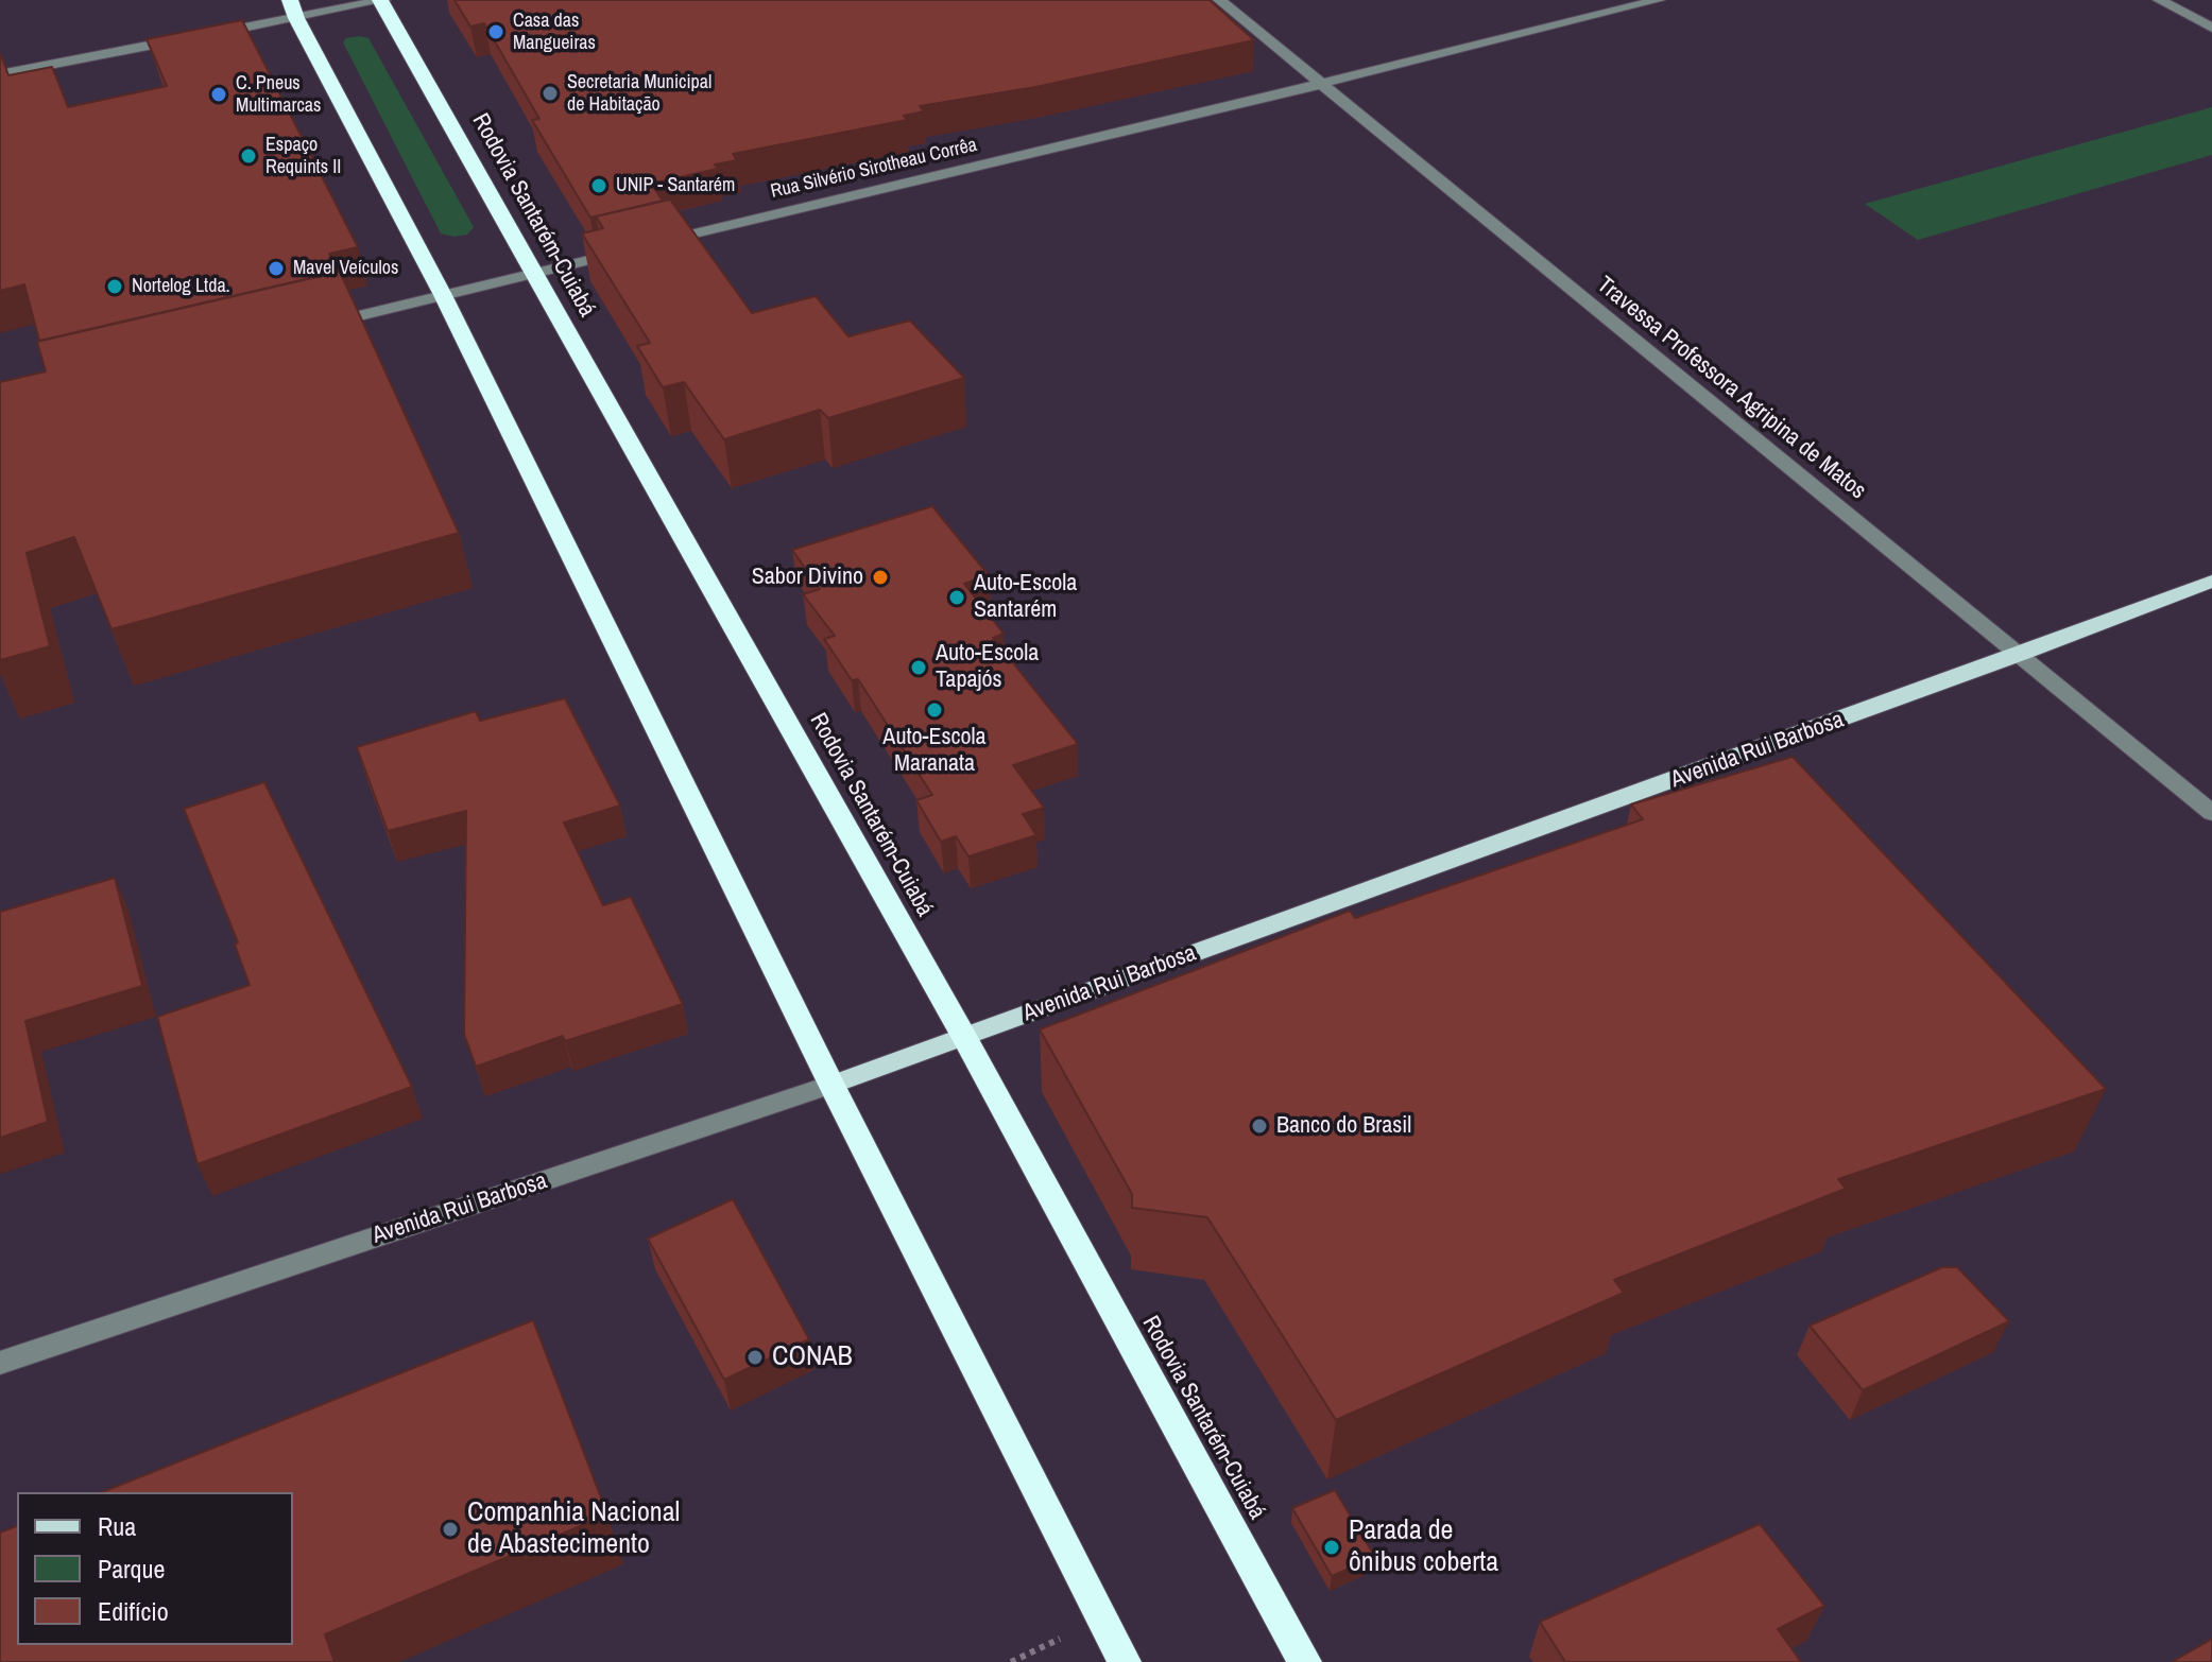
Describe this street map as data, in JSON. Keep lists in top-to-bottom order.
{
  "streets": {
    "highway": ["Rodovia Santarém-Cuiabá"],
    "main road": ["Avenida Rui Barbosa"],
    "street": ["Rua Silvério Sirotheau Corrêa", "Travessa Professora Agripina de Matos"]
  },
  "crossings": [
    ["Rua Silvério Sirotheau Corrêa", "Travessa Professora Agripina de Matos"],
    ["Rodovia Santarém-Cuiabá", "Avenida Rui Barbosa"],
    ["Travessa Professora Agripina de Matos", "Avenida Rui Barbosa"]
  ],
  "places": [
    "Casa das Mangueiras",
    "Secretaria Municipal de Habitação",
    "C. Pneus Multimarcas",
    "Espaço Requints II",
    "UNIP - Santarém",
    "Mavel Veículos",
    "Nortelog Ltda.",
    "Sabor Divino",
    "Auto-Escola Santarém",
    "Auto-Escola Tapajós",
    "Auto-Escola Maranata",
    "Banco do Brasil",
    "CONAB",
    "Companhia Nacional de Abastecimento",
    "Parada de ônibus coberta"
  ],
  "legend": ["Rua", "Parque", "Edifício"]
}
